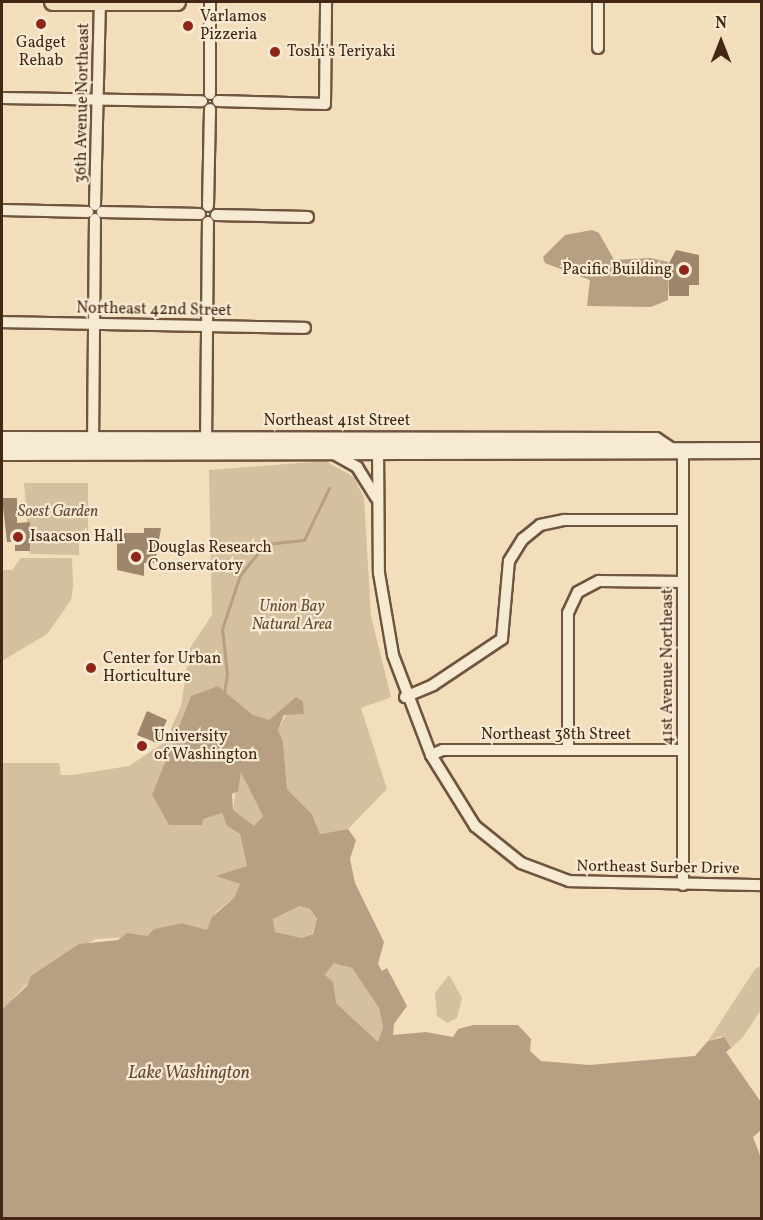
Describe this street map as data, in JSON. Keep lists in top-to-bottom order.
{
  "streets": {
    "street": [
      "36th Avenue Northeast",
      "Northeast 42nd Street",
      "Northeast 41st Street",
      "41st Avenue Northeast",
      "Northeast 38th Street",
      "Northeast Surber Drive"
    ]
  },
  "crossings": [
    ["36th Avenue Northeast", "Northeast 42nd Street"],
    ["36th Avenue Northeast", "Northeast 41st Street"],
    ["Northeast 41st Street", "41st Avenue Northeast"],
    ["Northeast 41st Street", "Northeast Surber Drive"],
    ["41st Avenue Northeast", "Northeast 38th Street"],
    ["41st Avenue Northeast", "Northeast Surber Drive"],
    ["Northeast 38th Street", "Northeast Surber Drive"]
  ],
  "water": ["Lake Washington"],
  "parks": ["Soest Garden", "Union Bay Natural Area"],
  "places": [
    "Gadget Rehab",
    "Varlamos Pizzeria",
    "Toshi's Teriyaki",
    "Pacific Building",
    "Isaacson Hall",
    "Douglas Research Conservatory",
    "Center for Urban Horticulture",
    "University of Washington"
  ],
  "north": "top"
}
